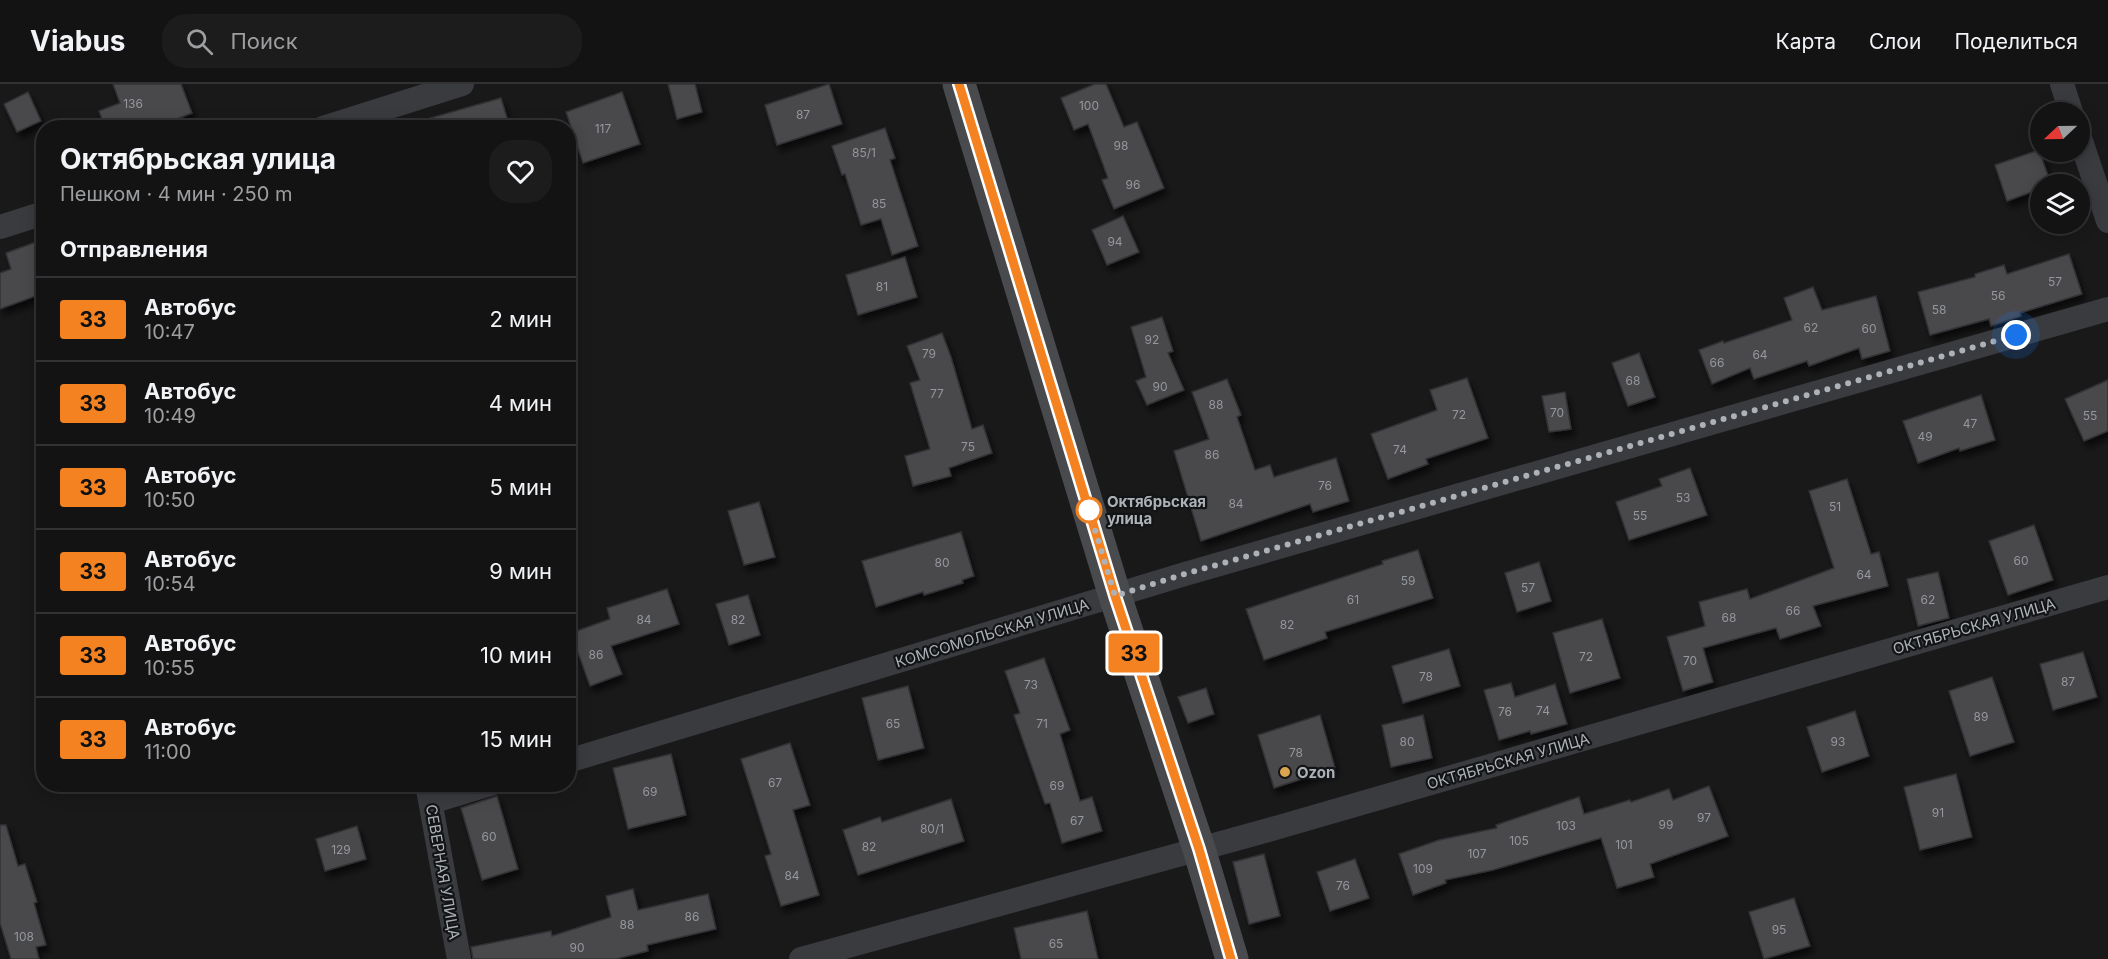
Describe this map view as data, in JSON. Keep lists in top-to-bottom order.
{
  "streets": {
    "street": ["ОКТЯБРЬСКАЯ УЛИЦА", "КОМСОМОЛЬСКАЯ УЛИЦА", "СЕВЕРНАЯ УЛИЦА"]
  },
  "places": ["Октябрьская улица", "Ozon"],
  "lines": ["bus line 33"],
  "house_numbers": [
    "136",
    "100",
    "87",
    "117",
    "98",
    "85/1",
    "96",
    "85",
    "94",
    "57",
    "81",
    "56",
    "58",
    "62",
    "60",
    "92",
    "79",
    "64",
    "66",
    "68",
    "90",
    "77",
    "88",
    "70",
    "72",
    "55",
    "47",
    "49",
    "75",
    "74",
    "86",
    "76",
    "53",
    "84",
    "51",
    "55",
    "60",
    "80",
    "64",
    "59",
    "57",
    "61",
    "62",
    "66",
    "68",
    "84",
    "82",
    "82",
    "86",
    "72",
    "70",
    "78",
    "87",
    "73",
    "74",
    "76",
    "89",
    "65",
    "71",
    "80",
    "93",
    "78",
    "67",
    "69",
    "69",
    "91",
    "97",
    "67",
    "99",
    "103",
    "80/1",
    "60",
    "105",
    "101",
    "82",
    "129",
    "107",
    "109",
    "84",
    "76",
    "86",
    "88",
    "95",
    "108",
    "65",
    "90"
  ],
  "north": "left",
  "page": {
    "header": "Viabus",
    "search": "Поиск",
    "nav": ["Карта", "Слои", "Поделиться"],
    "on_map": "33",
    "heading": [
      ["Октябрьская улица", "Пешком · 4 мин · 250 m"],
      "Отправления"
    ],
    "list": [
      {
        "mark": "33",
        "name": "Автобус",
        "note": "10:47",
        "value": "2 мин"
      },
      {
        "mark": "33",
        "name": "Автобус",
        "note": "10:49",
        "value": "4 мин"
      },
      {
        "mark": "33",
        "name": "Автобус",
        "note": "10:50",
        "value": "5 мин"
      },
      {
        "mark": "33",
        "name": "Автобус",
        "note": "10:54",
        "value": "9 мин"
      },
      {
        "mark": "33",
        "name": "Автобус",
        "note": "10:55",
        "value": "10 мин"
      },
      {
        "mark": "33",
        "name": "Автобус",
        "note": "11:00",
        "value": "15 мин"
      }
    ]
  }
}
